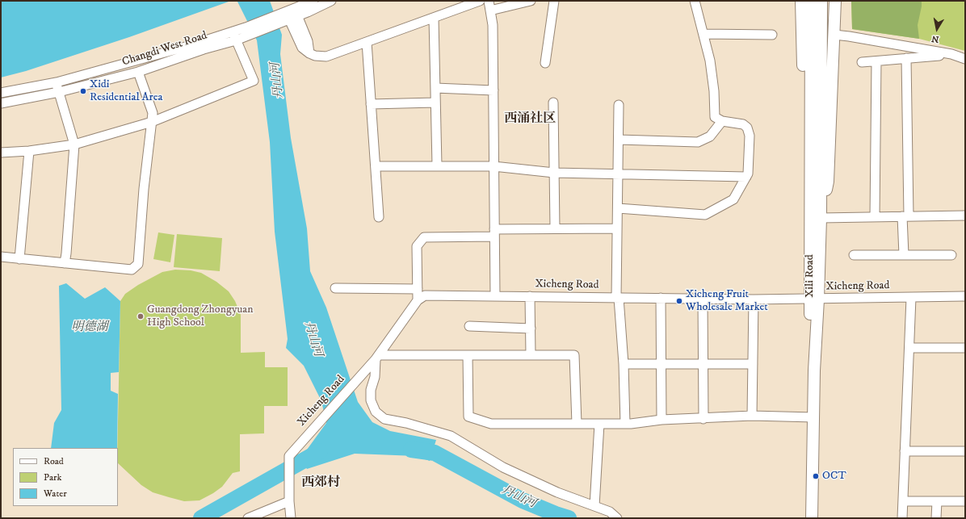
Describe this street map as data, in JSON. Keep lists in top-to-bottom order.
{
  "streets": {
    "main road": ["Xili Road"],
    "street": ["Changdi West Road", "Xicheng Road"]
  },
  "crossings": [
    ["Xili Road", "Xicheng Road"]
  ],
  "districts": ["西涌社区", "西郊村"],
  "water": ["丹山河", "明德湖"],
  "places": [
    "Xidi Residential Area",
    "Xicheng Fruit Wholesale Market",
    "Guangdong Zhongyuan High School",
    "OCT"
  ],
  "legend": ["Road", "Park", "Water"],
  "north": "bottom"
}
